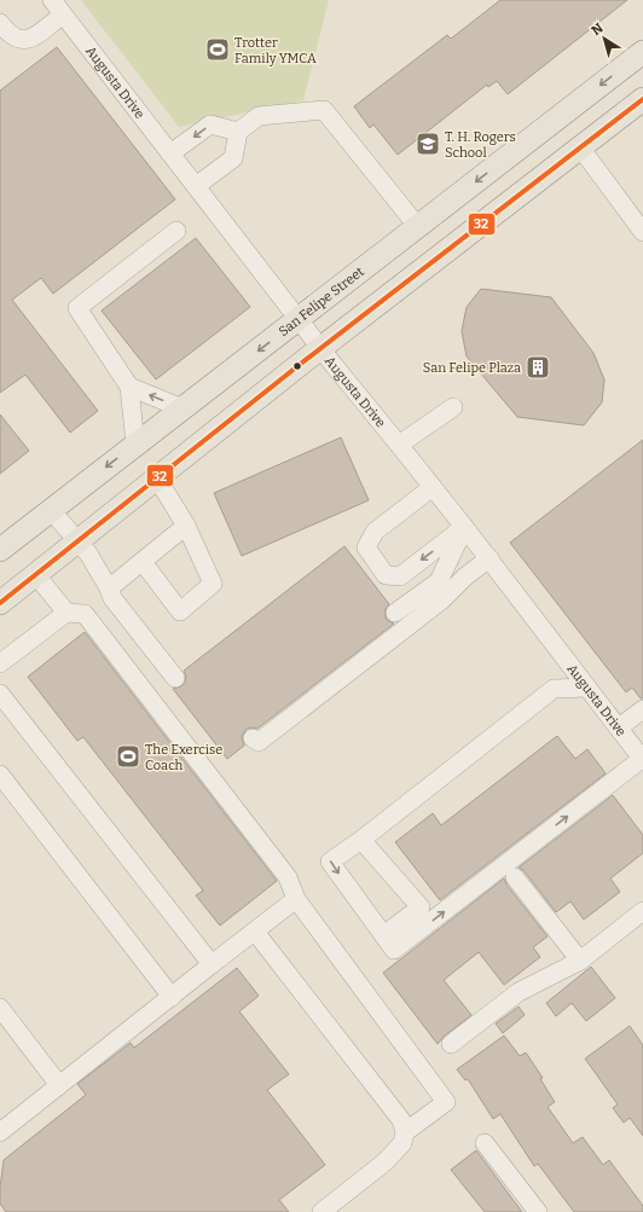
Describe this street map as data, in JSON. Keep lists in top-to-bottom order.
{
  "streets": {
    "main road": ["San Felipe Street"],
    "street": ["Augusta Drive"]
  },
  "crossings": [
    ["Augusta Drive", "San Felipe Street"]
  ],
  "places": {
    "sports": ["Trotter Family YMCA", "The Exercise Coach"],
    "school or university": ["T. H. Rogers School"],
    "building": ["San Felipe Plaza"]
  },
  "lines": ["transit line 32"],
  "north": "top left"
}
